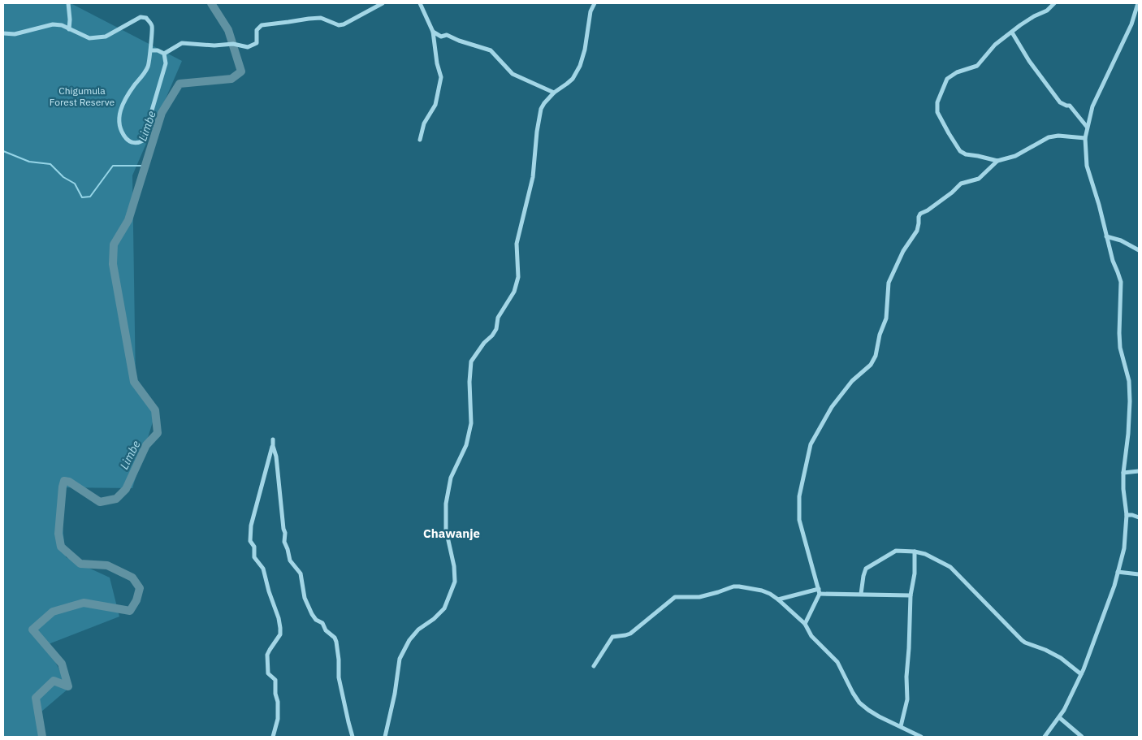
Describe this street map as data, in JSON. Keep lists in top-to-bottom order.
{
  "districts": ["Chawanje"],
  "water": ["Limbe"],
  "parks": ["Chigumula Forest Reserve"]
}
